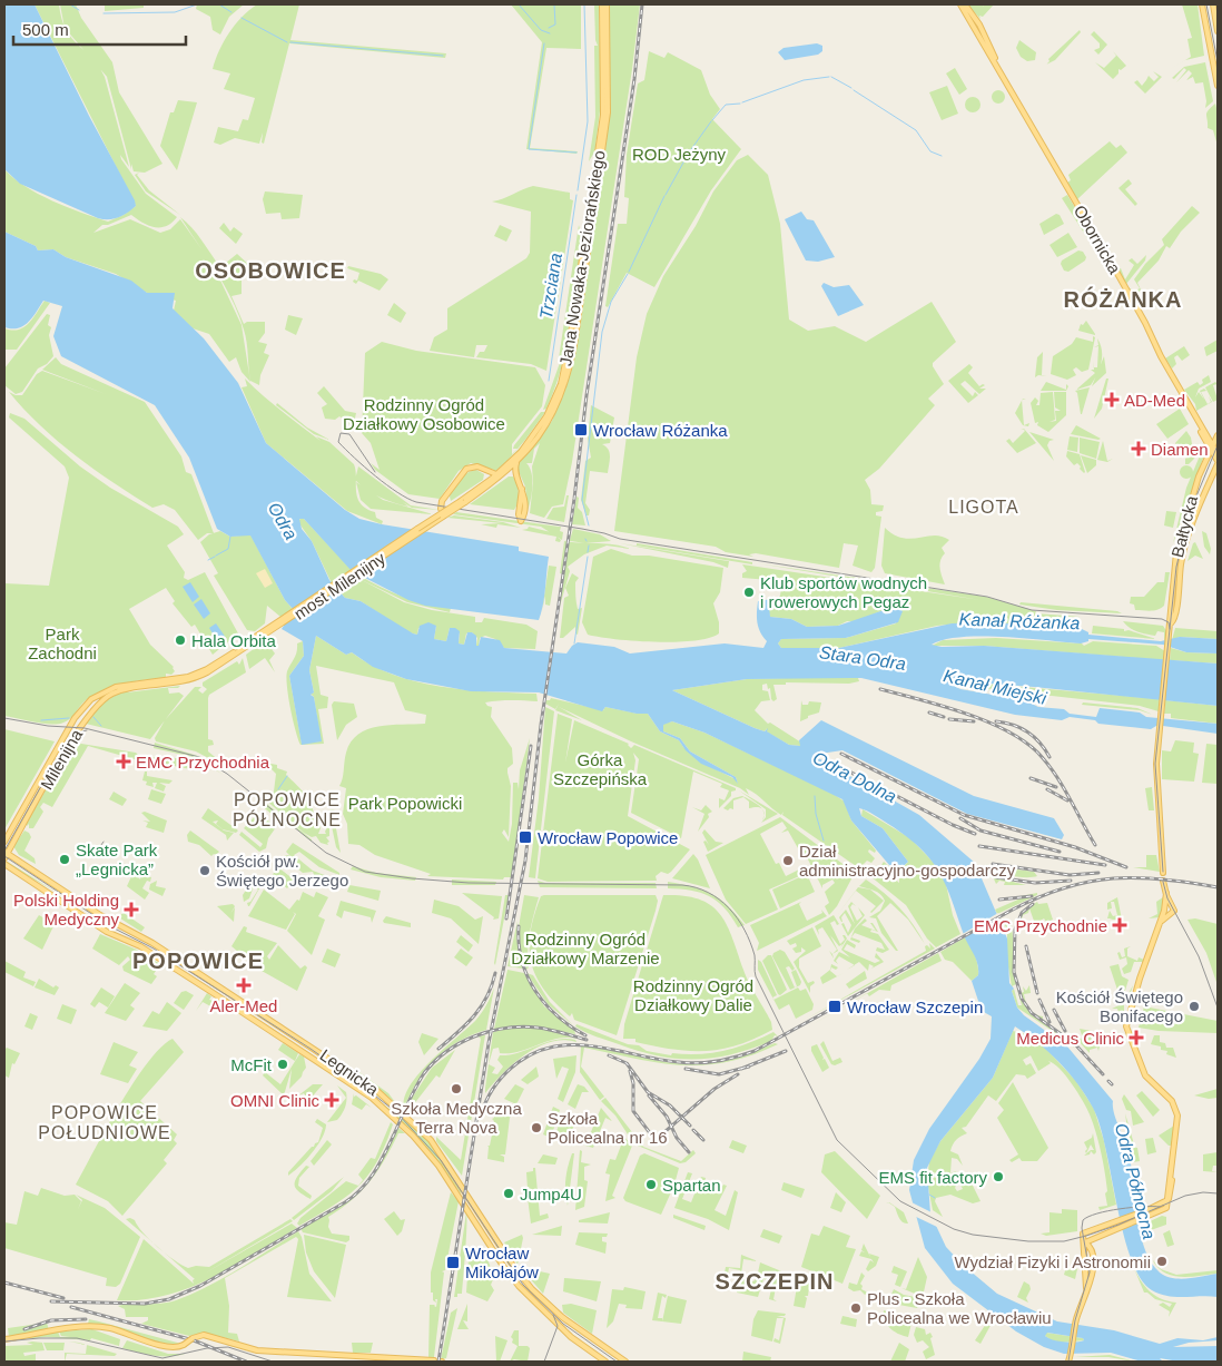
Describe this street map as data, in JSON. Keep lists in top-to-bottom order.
{
  "streets": {
    "main road": [
      "Obornicka",
      "Jana Nowaka-Jeziorańskiego",
      "Bałtycka",
      "most Milenijny",
      "Milenijna",
      "Legnicka"
    ]
  },
  "crossings": [
    ["Obornicka", "Bałtycka"],
    ["Jana Nowaka-Jeziorańskiego", "most Milenijny"],
    ["most Milenijny", "Milenijna"],
    ["Milenijna", "Legnicka"]
  ],
  "districts": [
    "OSOBOWICE",
    "RÓŻANKA",
    "LIGOTA",
    "POPOWICE PÓŁNOCNE",
    "POPOWICE",
    "POPOWICE POŁUDNIOWE",
    "SZCZEPIN"
  ],
  "water": [
    "Trzciana",
    "Odra",
    "Kanał Różanka",
    "Stara Odra",
    "Kanał Miejski",
    "Odra Dolna",
    "Odra Północna"
  ],
  "parks": [
    "ROD Jeżyny",
    "Rodzinny Ogród Działkowy Osobowice",
    "Park Zachodni",
    "Górka Szczepińska",
    "Park Popowicki",
    "Rodzinny Ogród Działkowy Marzenie",
    "Rodzinny Ogród Działkowy Dalie"
  ],
  "places": {
    "health": [
      "AD-Med",
      "Diamen",
      "EMC Przychodnia",
      "Polski Holding Medyczny",
      "EMC Przychodnie",
      "Aler-Med",
      "Medicus Clinic",
      "OMNI Clinic"
    ],
    "transit": [
      "Wrocław Różanka",
      "Wrocław Popowice",
      "Wrocław Szczepin",
      "Wrocław Mikołajów"
    ],
    "other": [
      "Klub sportów wodnych i rowerowych Pegaz",
      "Hala Orbita",
      "Skate Park „Legnicka”",
      "Dział administracyjno-gospodarczy",
      "Kościół pw. Świętego Jerzego",
      "Kościół Świętego Bonifacego",
      "McFit",
      "Szkoła Medyczna Terra Nova",
      "Szkoła Policealna nr 16",
      "EMS fit factory",
      "Spartan",
      "Jump4U",
      "Wydział Fizyki i Astronomii",
      "Plus - Szkoła Policealna we Wrocławiu"
    ]
  },
  "scale_bar": "500 m"
}
